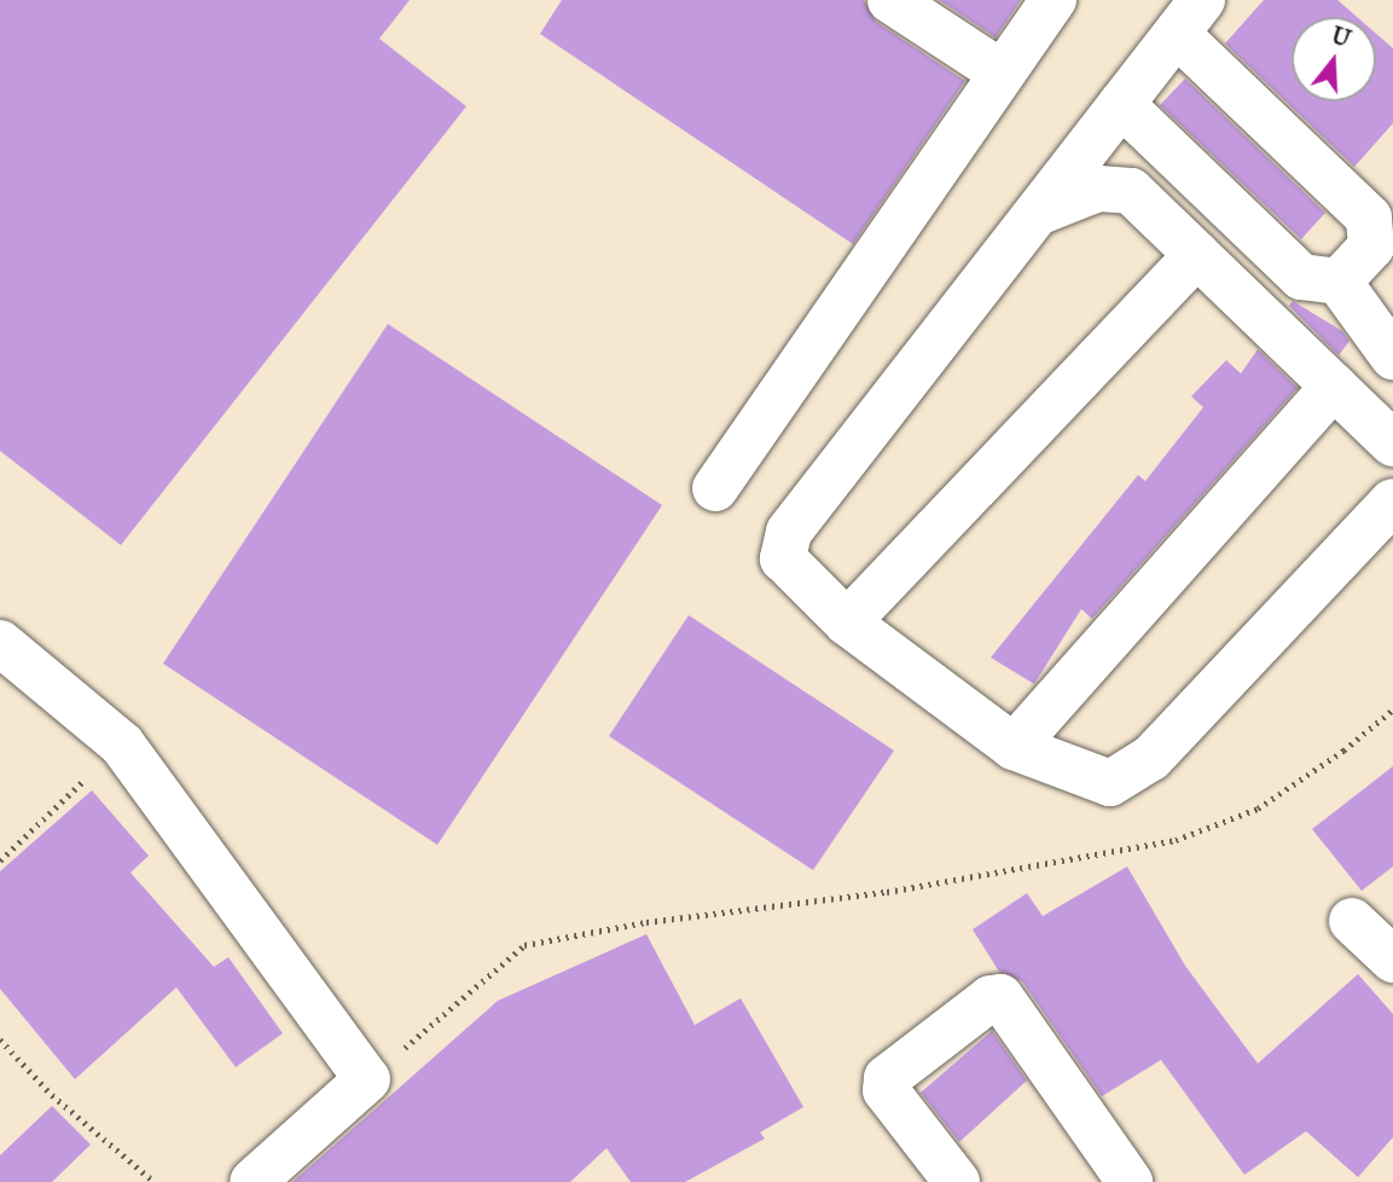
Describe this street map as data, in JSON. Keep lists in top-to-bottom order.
{
  "north": "top"
}
